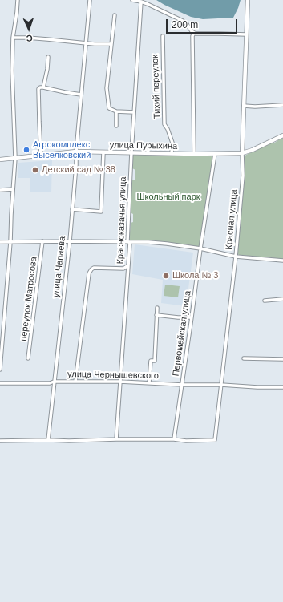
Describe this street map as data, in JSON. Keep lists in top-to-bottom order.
{
  "streets": {
    "street": [
      "Тихий переулок",
      "улица Пурыхина",
      "Красная улица",
      "Красноказачья улица",
      "улица Чапаева",
      "переулок Матросова",
      "Первомайская улица",
      "улица Чернышевского"
    ]
  },
  "crossings": [
    ["Тихий переулок", "улица Пурыхина"],
    ["улица Пурыхина", "Красная улица"],
    ["улица Пурыхина", "Красноказачья улица"],
    ["улица Пурыхина", "улица Чапаева"],
    ["улица Пурыхина", "Первомайская улица"],
    ["Красная улица", "Первомайская улица"],
    ["Красная улица", "улица Чернышевского"],
    ["Красноказачья улица", "улица Чернышевского"],
    ["улица Чапаева", "улица Чернышевского"],
    ["Первомайская улица", "улица Чернышевского"]
  ],
  "parks": ["Школьный парк"],
  "places": ["Агрокомплекс Выселковский", "Детский сад № 38", "Школа № 3"],
  "scale_bar": "200 m",
  "north": "bottom"
}
